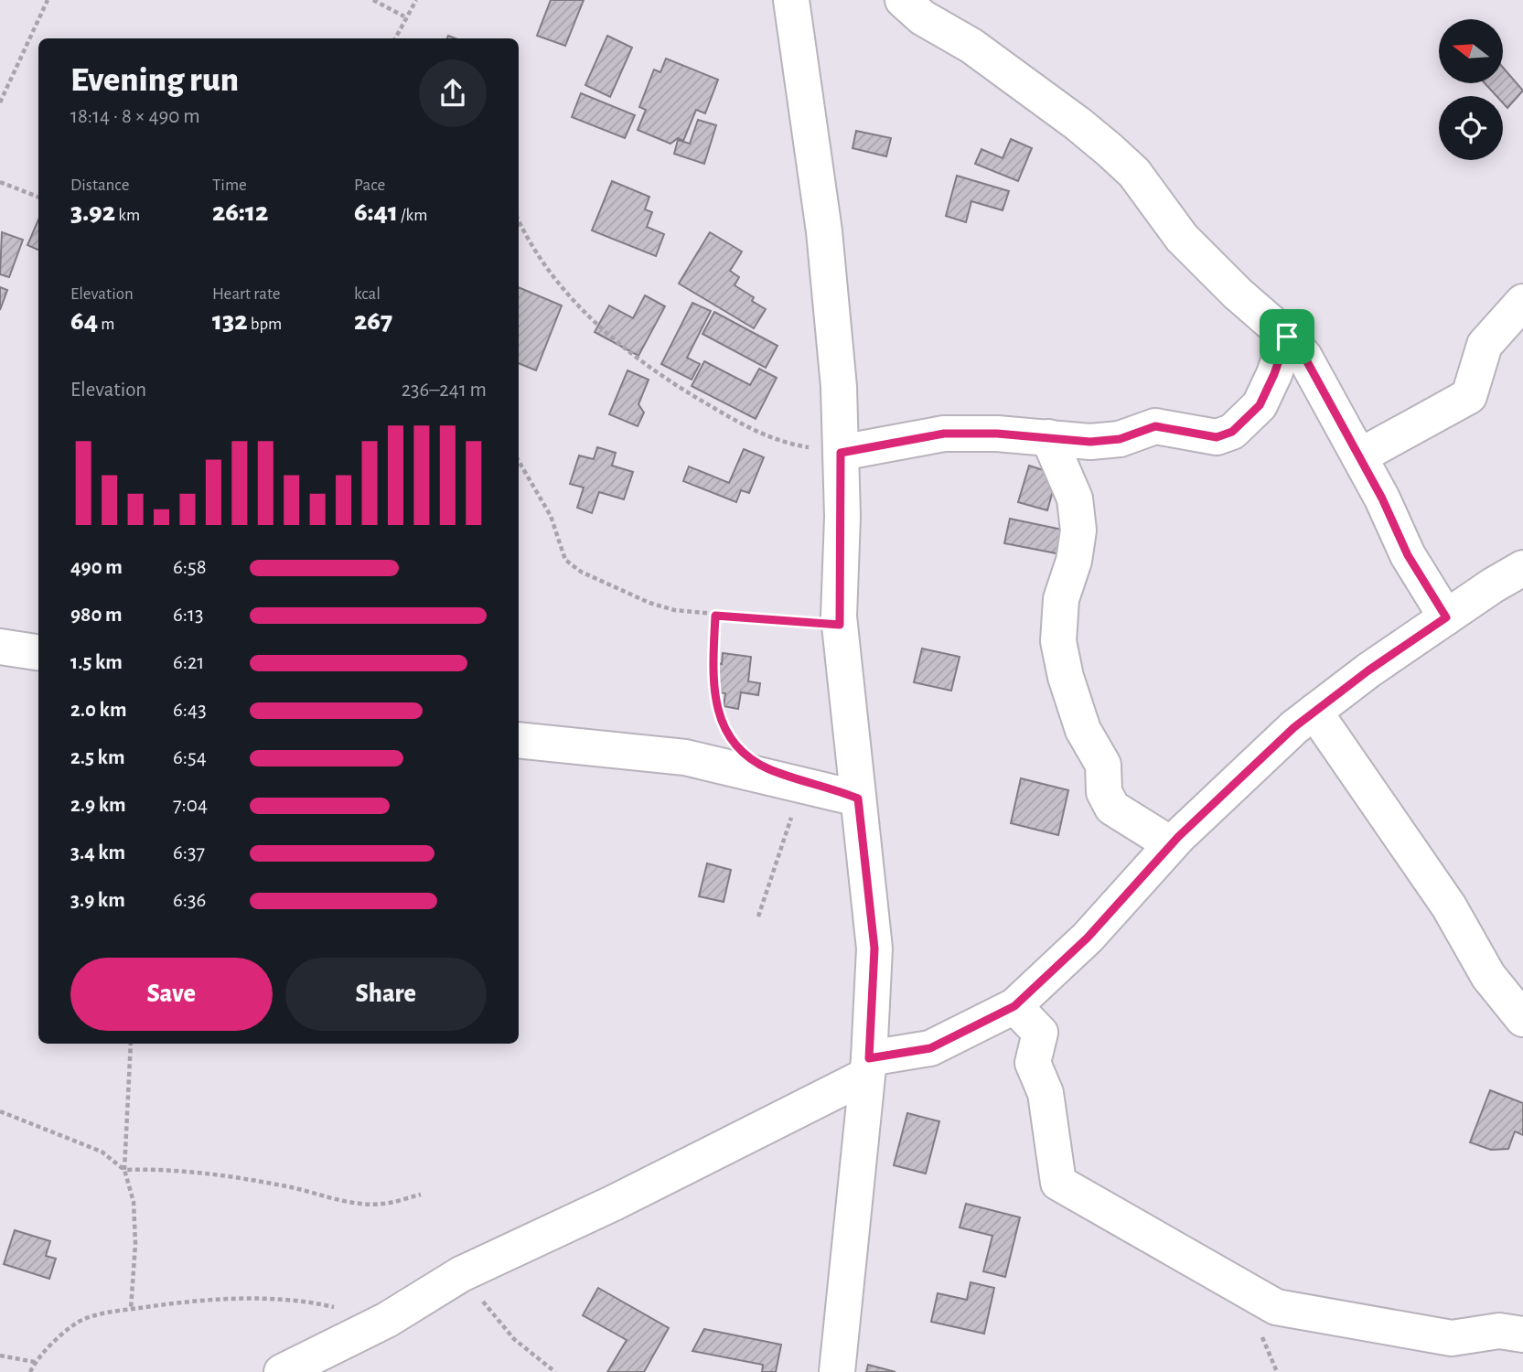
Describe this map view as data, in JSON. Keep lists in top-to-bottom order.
{
  "north": "left",
  "page": {
    "heading": ["Evening run", "18:14 · 8 × 490 m"],
    "stats": [
      ["Distance", "3.92 km"],
      ["Time", "26:12"],
      ["Pace", "6:41 /km"],
      ["Elevation", "64 m"],
      ["Heart rate", "132 bpm"],
      ["kcal", "267"]
    ],
    "chart": ["Elevation", "236–241 m"],
    "list": [
      {
        "name": "490 m",
        "note": "6:58"
      },
      {
        "name": "980 m",
        "note": "6:13"
      },
      {
        "name": "1.5 km",
        "note": "6:21"
      },
      {
        "name": "2.0 km",
        "note": "6:43"
      },
      {
        "name": "2.5 km",
        "note": "6:54"
      },
      {
        "name": "2.9 km",
        "note": "7:04"
      },
      {
        "name": "3.4 km",
        "note": "6:37"
      },
      {
        "name": "3.9 km",
        "note": "6:36"
      }
    ],
    "buttons": ["Save", "Share"]
  }
}
